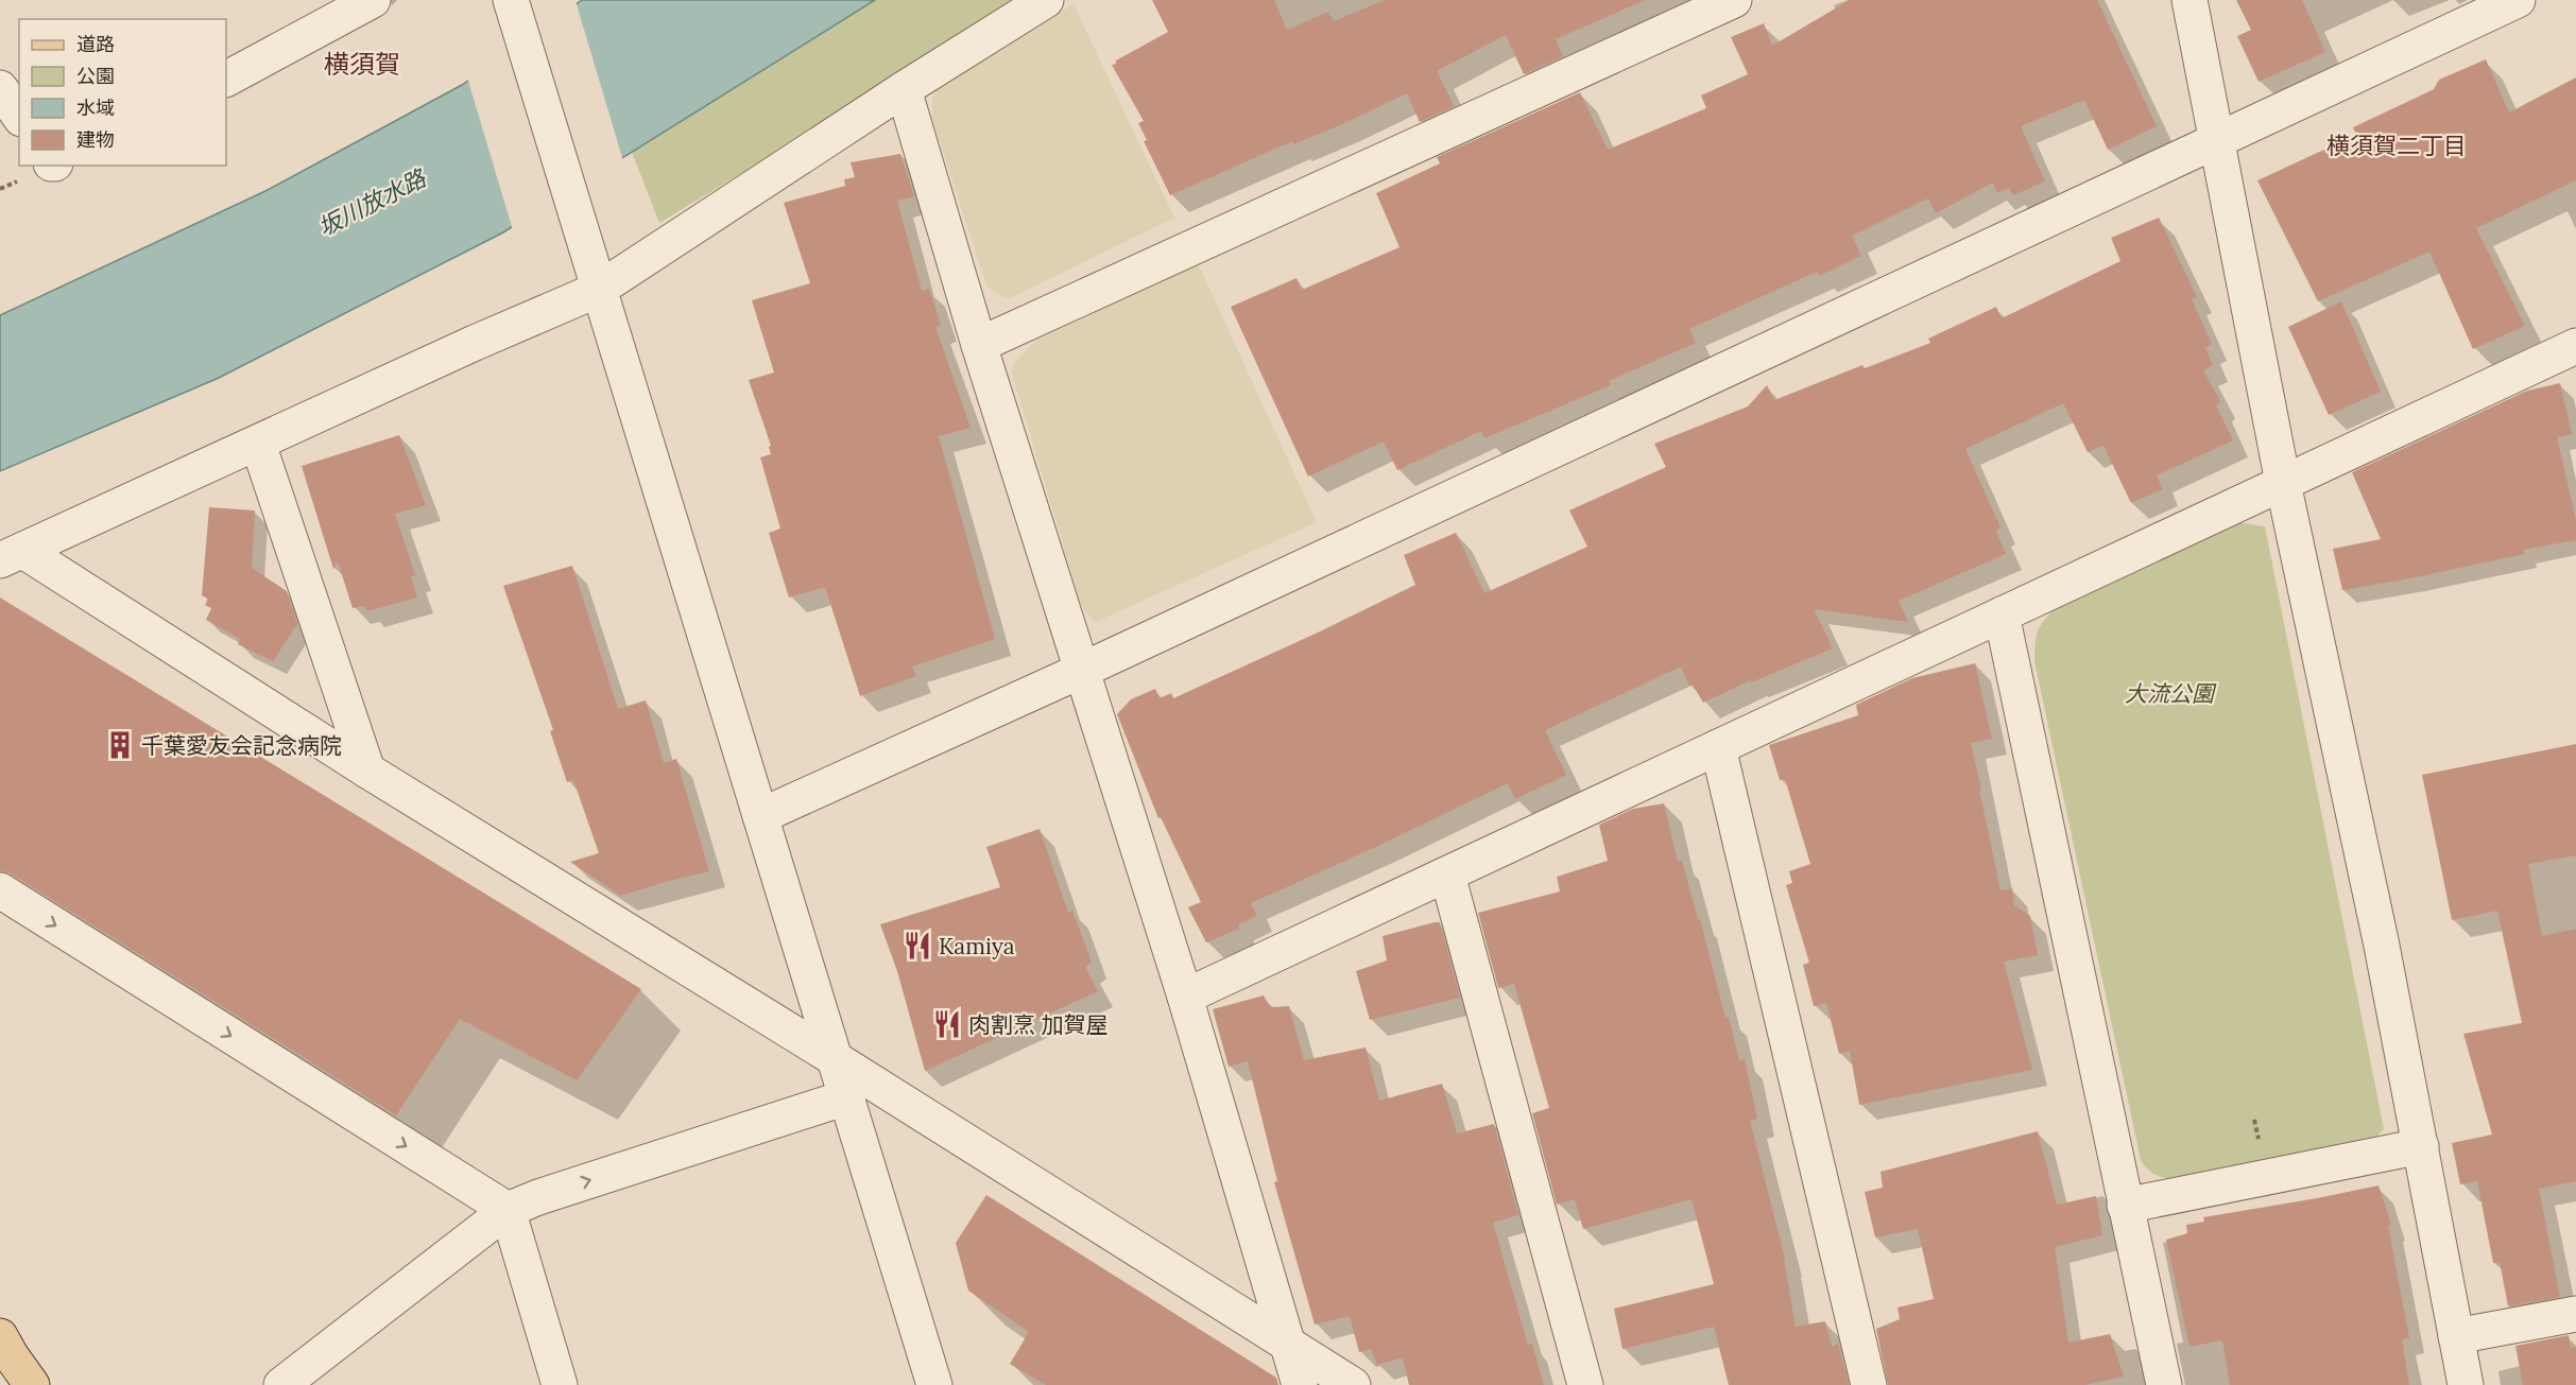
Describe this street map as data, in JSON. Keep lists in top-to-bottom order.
{
  "districts": ["横須賀", "横須賀二丁目"],
  "water": ["坂川放水路"],
  "parks": ["大流公園"],
  "places": {
    "building": ["千葉愛友会記念病院"],
    "restaurant": ["Kamiya", "肉割烹 加賀屋"]
  },
  "legend": [
    "道路",
    "公園",
    "水域",
    "建物"
  ]
}
